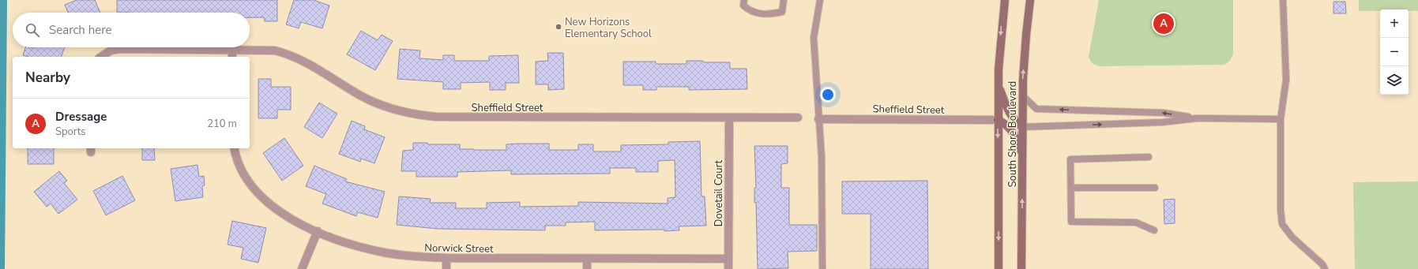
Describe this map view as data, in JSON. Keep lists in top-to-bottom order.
{
  "streets": {
    "street": [
      "Sheffield Street",
      "South Shore Boulevard",
      "Dovetail Court",
      "Norwick Street"
    ]
  },
  "crossings": [
    ["Sheffield Street", "South Shore Boulevard"],
    ["Sheffield Street", "Dovetail Court"],
    ["Dovetail Court", "Norwick Street"]
  ],
  "places": ["New Horizons Elementary School"],
  "page": {
    "map_buttons": ["+", "−"],
    "pins": "A",
    "search": "Search here",
    "heading": "Nearby",
    "list": [
      {
        "mark": "A",
        "name": "Dressage",
        "note": "Sports",
        "value": "210 m"
      }
    ]
  }
}
